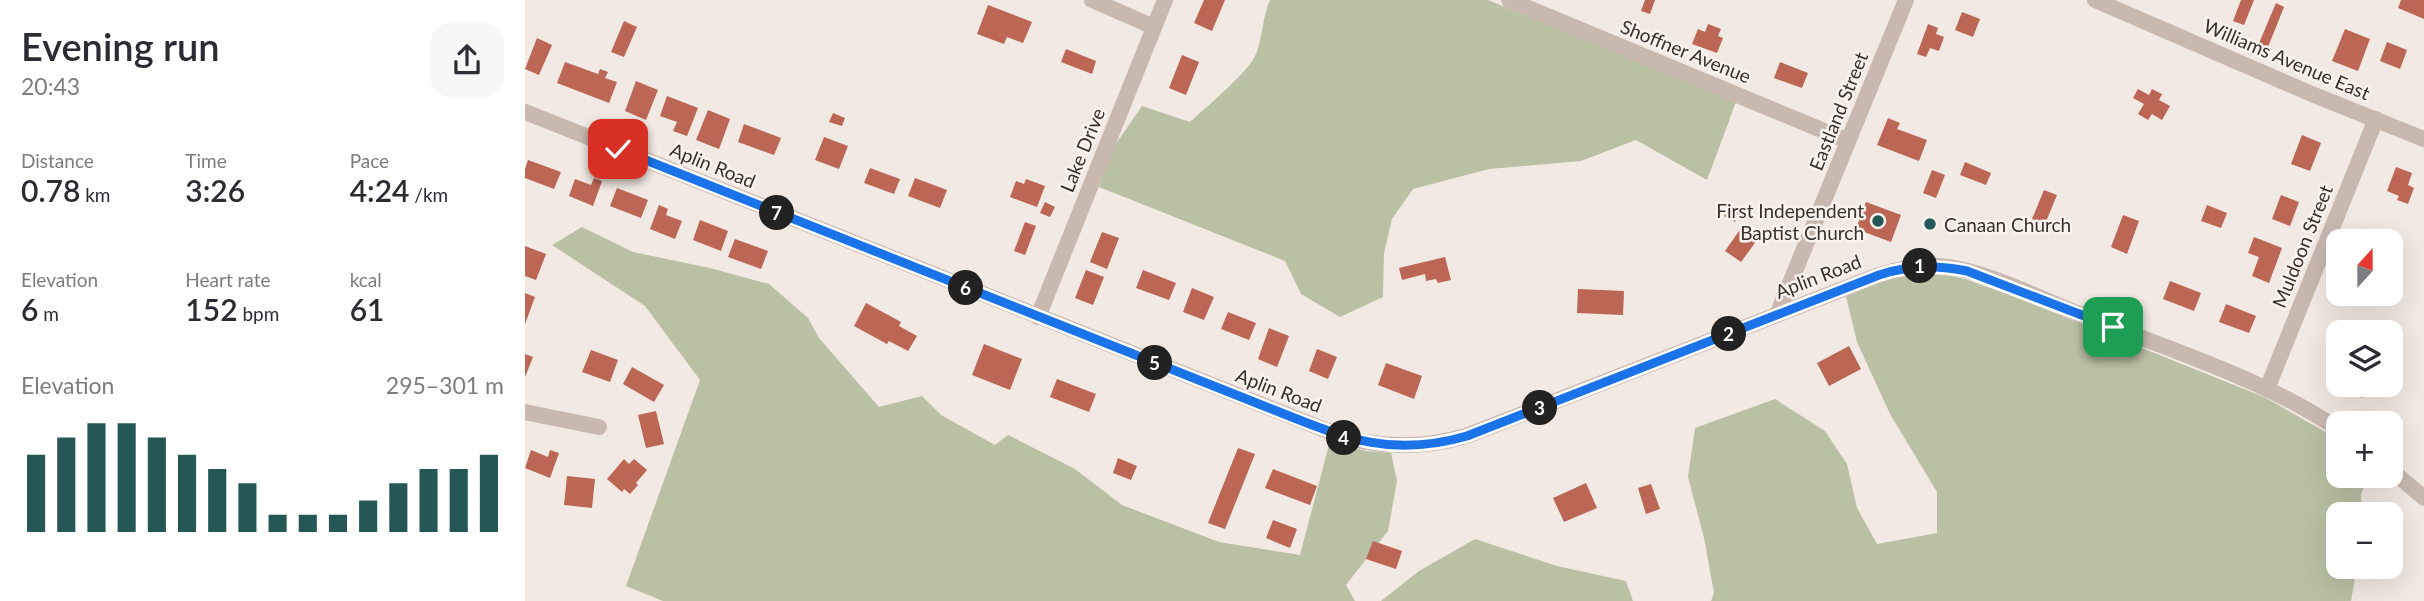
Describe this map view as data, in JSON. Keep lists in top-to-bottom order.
{
  "streets": {
    "street": [
      "Shoffner Avenue",
      "Williams Avenue East",
      "Eastland Street",
      "Lake Drive",
      "Aplin Road",
      "Muldoon Street"
    ]
  },
  "crossings": [
    ["Shoffner Avenue", "Eastland Street"],
    ["Williams Avenue East", "Muldoon Street"],
    ["Eastland Street", "Aplin Road"],
    ["Lake Drive", "Aplin Road"],
    ["Aplin Road", "Muldoon Street"]
  ],
  "places": ["First Independent Baptist Church", "Canaan Church"],
  "north": "top",
  "page": {
    "heading": ["Evening run", "20:43"],
    "stats": [
      ["Distance", "0.78 km"],
      ["Time", "3:26"],
      ["Pace", "4:24 /km"],
      ["Elevation", "6 m"],
      ["Heart rate", "152 bpm"],
      ["kcal", "61"]
    ],
    "pins": [
      "7",
      "1",
      "6",
      "2",
      "5",
      "3",
      "4"
    ],
    "map_buttons": ["+", "−"],
    "chart": ["Elevation", "295–301 m"]
  }
}
